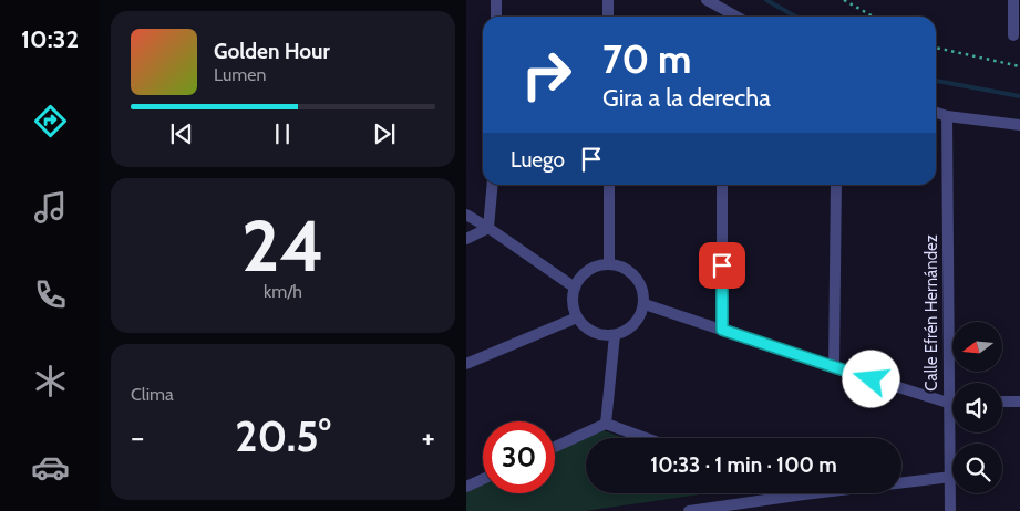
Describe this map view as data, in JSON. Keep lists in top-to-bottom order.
{
  "streets": {
    "street": ["Calle Efrén Hernández"]
  },
  "north": "left",
  "page": {
    "tabs": "10:32",
    "turn": ["70 m", "Gira a la derecha"],
    "song": ["Golden Hour", "Lumen"],
    "then": "Luego",
    "tile": [
      ["24", "km/h"],
      "Clima"
    ],
    "heat": ["−", "20.5°", "+"],
    "limit": "30",
    "trip": "10:33 · 1 min · 100 m"
  }
}
